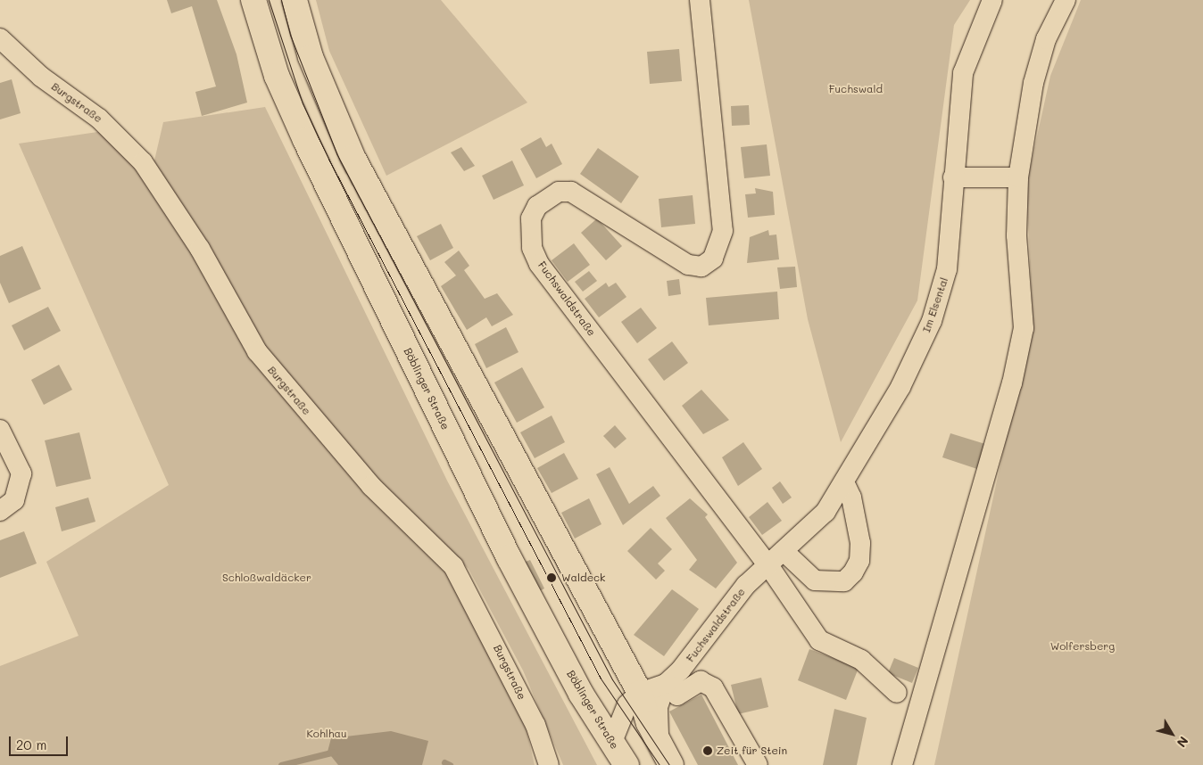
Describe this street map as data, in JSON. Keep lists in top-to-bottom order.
{
  "streets": {
    "main road": ["Böblinger Straße"],
    "street": ["Burgstraße", "Fuchswaldstraße", "Im Elsental"]
  },
  "crossings": [
    ["Fuchswaldstraße", "Im Elsental"]
  ],
  "parks": [
    "Fuchswald",
    "Schloßwaldäcker",
    "Wolfersberg",
    "Kohlhau"
  ],
  "places": ["Waldeck", "Zeit für Stein"],
  "scale_bar": "20 m",
  "north": "bottom right"
}
